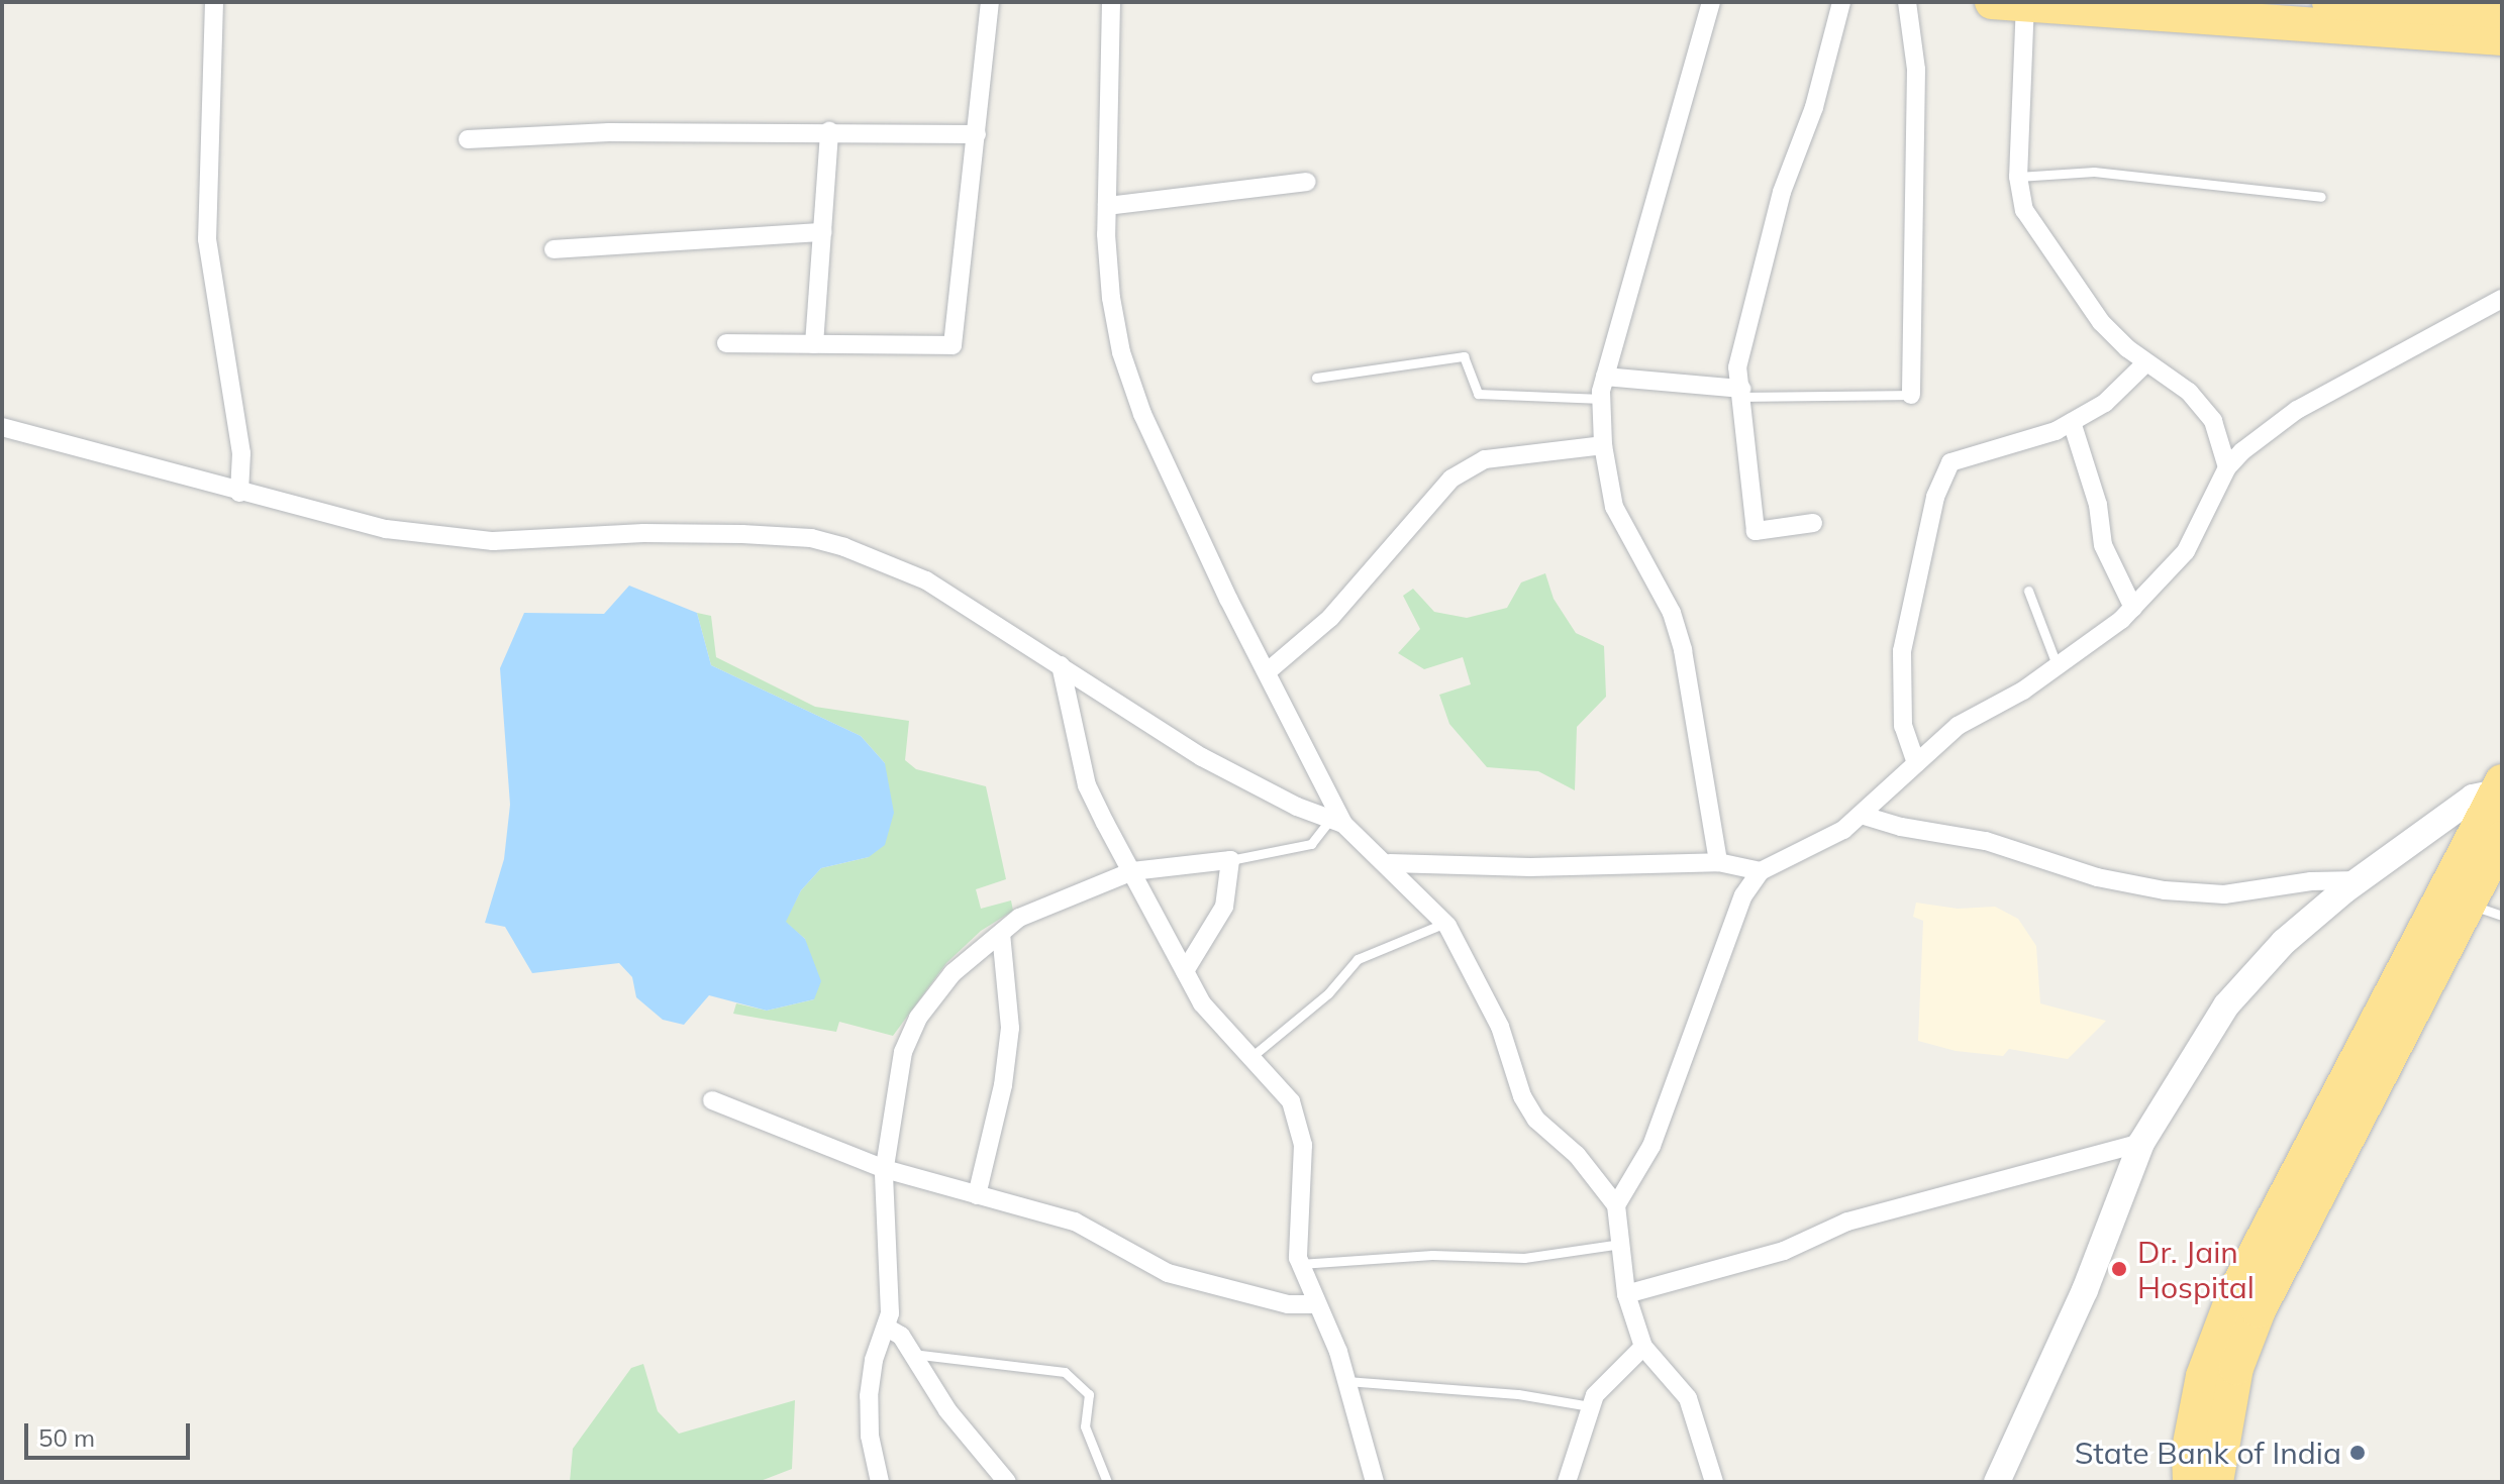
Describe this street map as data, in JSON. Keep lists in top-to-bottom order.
{
  "places": ["Dr. Jain Hospital", "State Bank of India"],
  "scale_bar": "50 m"
}
